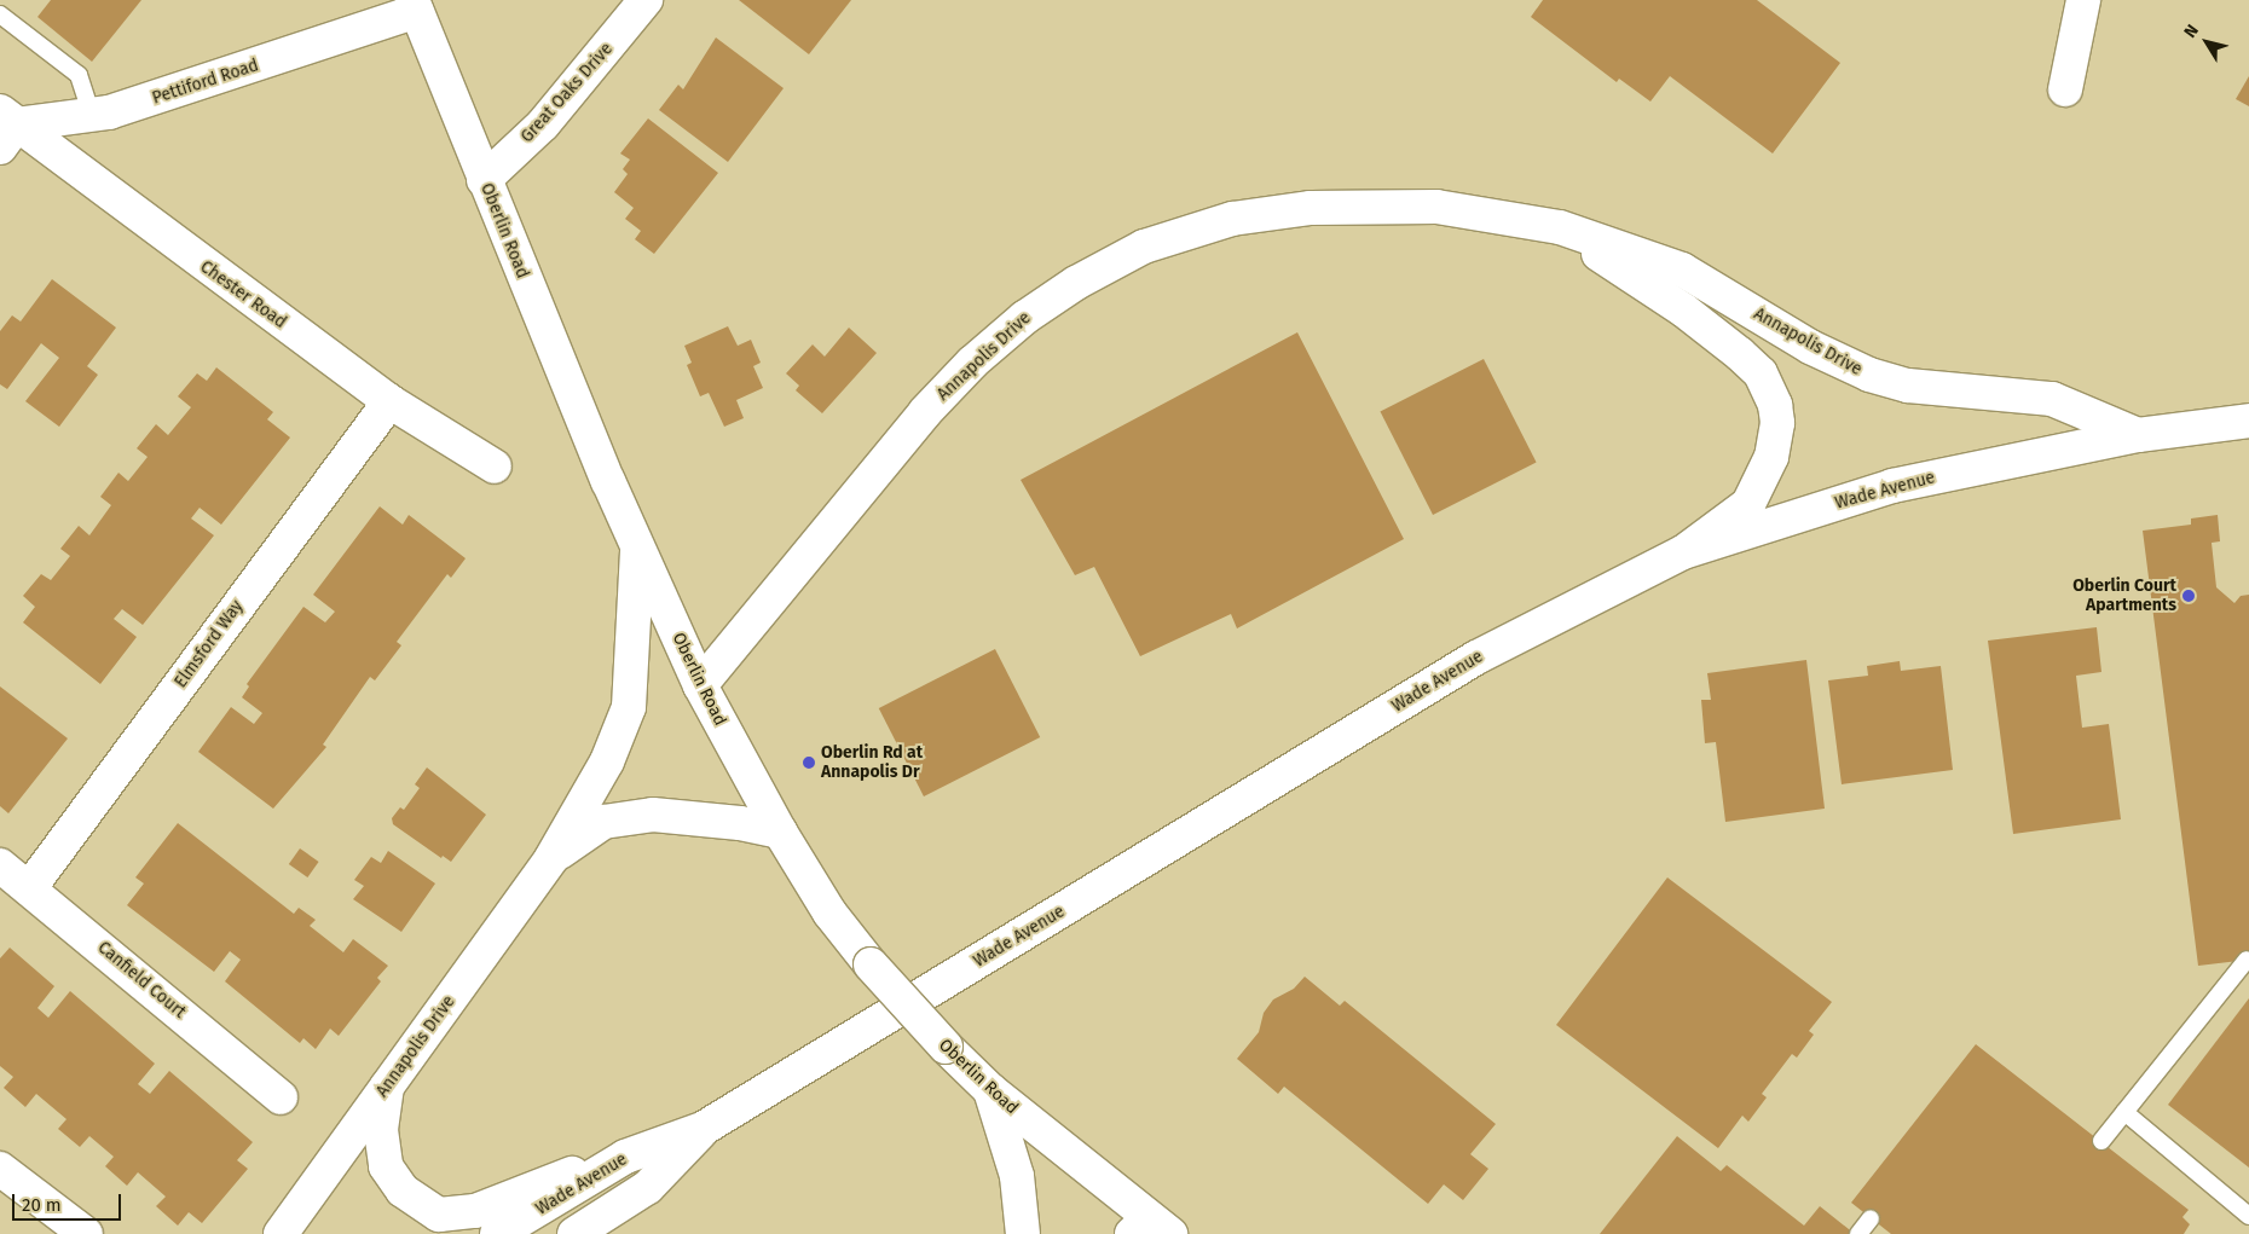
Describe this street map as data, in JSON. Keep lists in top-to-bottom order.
{
  "streets": {
    "main road": [
      "Pettiford Road",
      "Great Oaks Drive",
      "Oberlin Road",
      "Chester Road",
      "Annapolis Drive",
      "Wade Avenue",
      "Elmsford Way",
      "Canfield Court"
    ]
  },
  "crossings": [
    ["Pettiford Road", "Oberlin Road"],
    ["Pettiford Road", "Chester Road"],
    ["Great Oaks Drive", "Oberlin Road"],
    ["Oberlin Road", "Annapolis Drive"],
    ["Chester Road", "Elmsford Way"],
    ["Annapolis Drive", "Wade Avenue"],
    ["Elmsford Way", "Canfield Court"]
  ],
  "places": ["Oberlin Court Apartments", "Oberlin Rd at Annapolis Dr"],
  "scale_bar": "20 m",
  "north": "top left"
}
